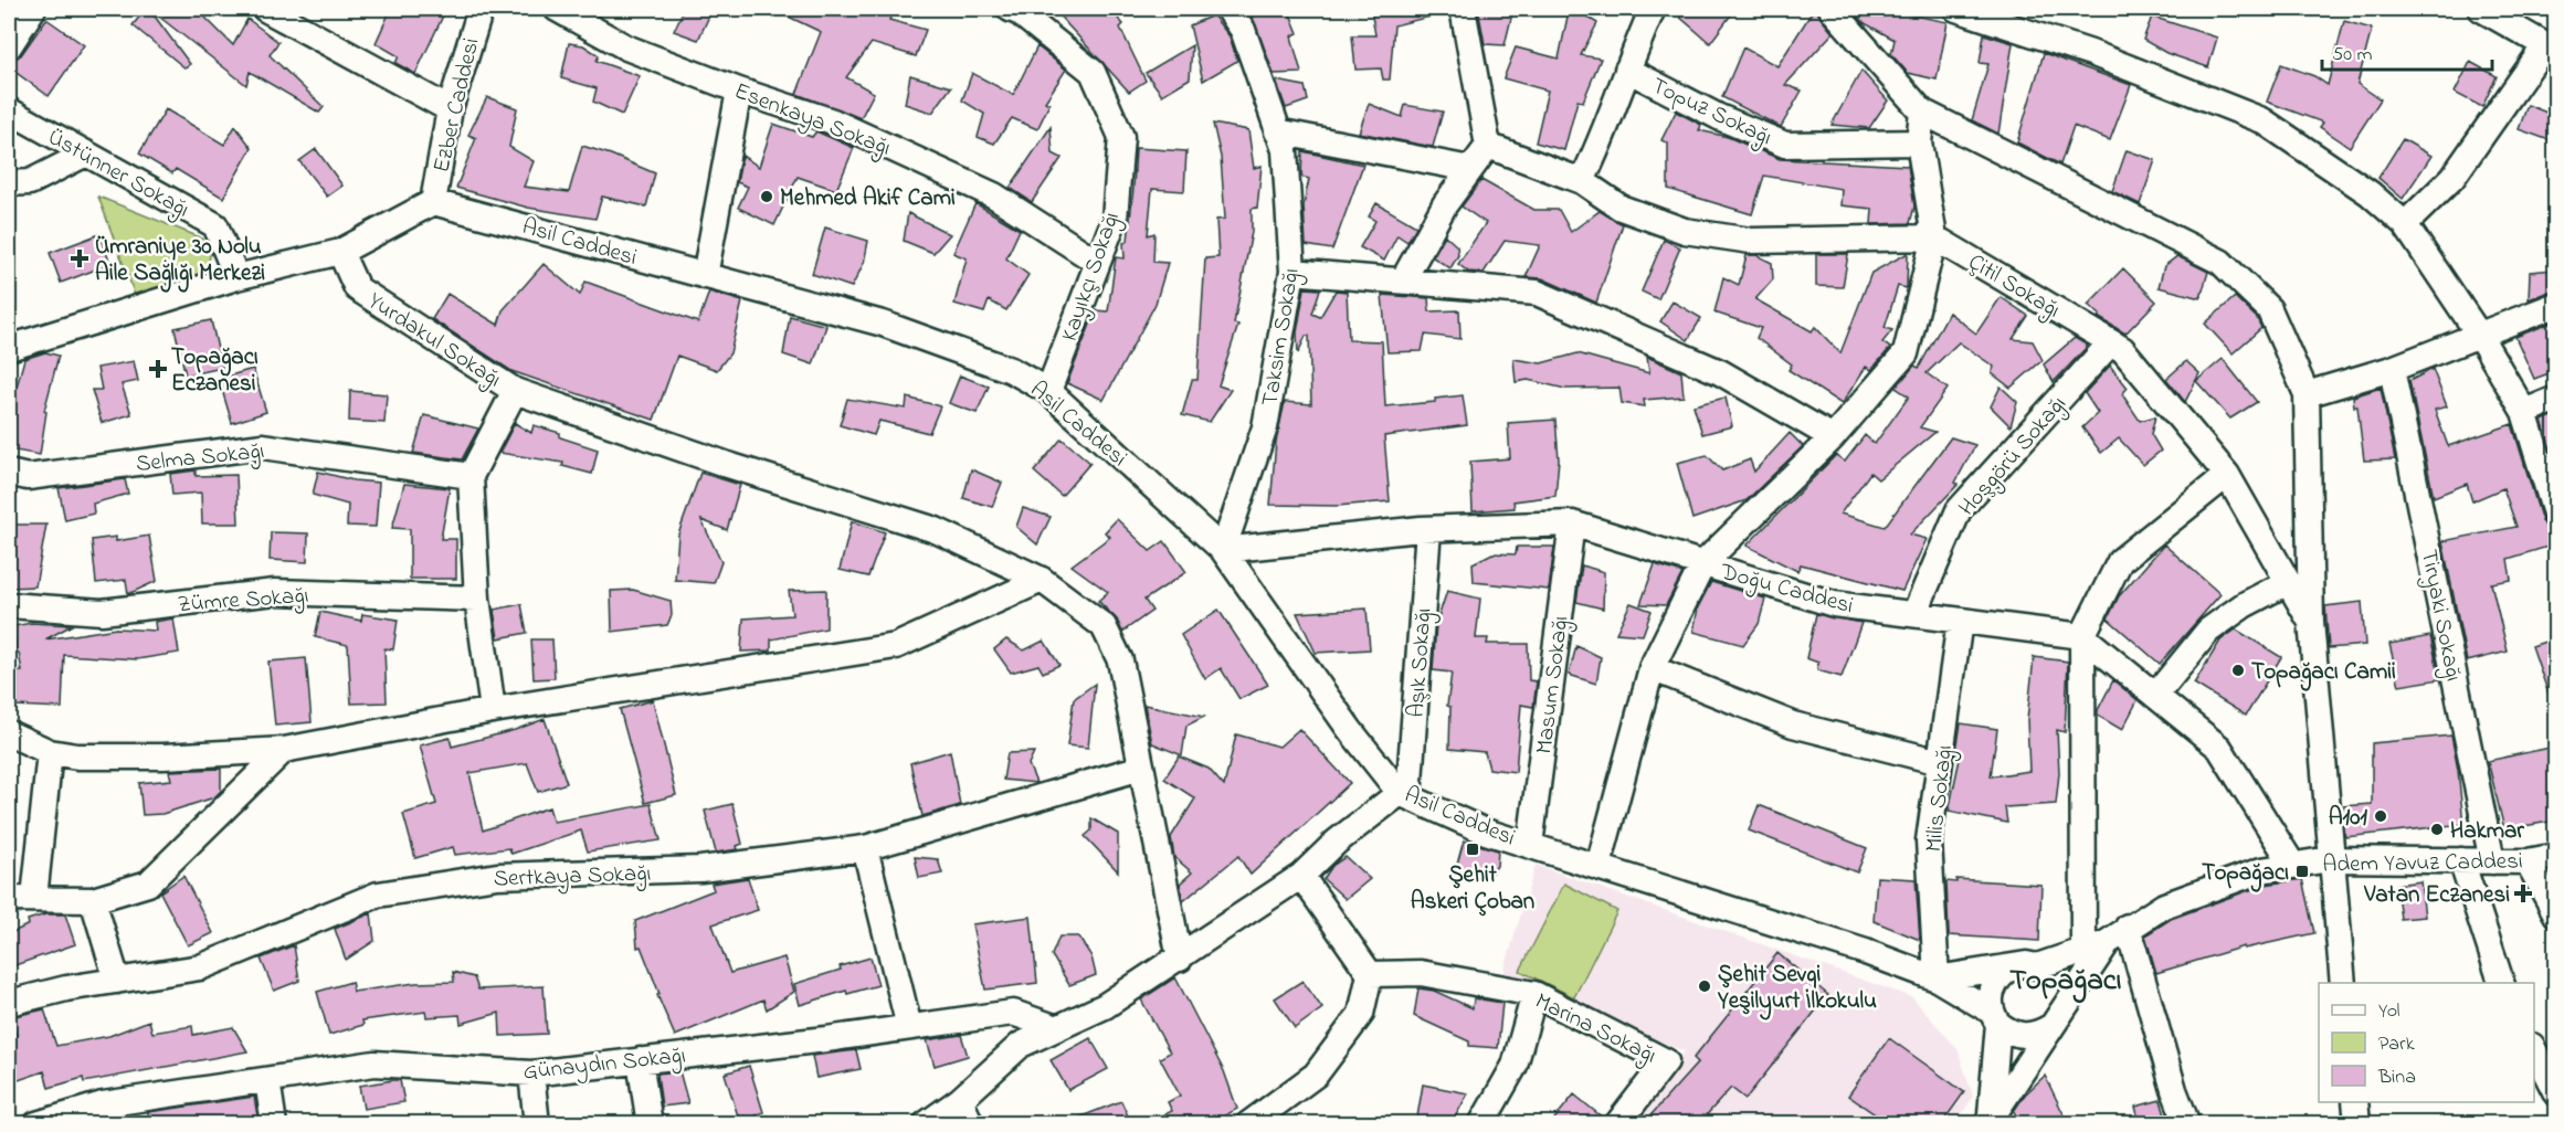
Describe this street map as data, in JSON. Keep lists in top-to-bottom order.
{
  "streets": {
    "street": [
      "Ezber Caddesi",
      "Topuz Sokağı",
      "Esenkaya Sokağı",
      "Üstünner Sokağı",
      "Asil Caddesi",
      "Kayıkçı Sokağı",
      "Çitil Sokağı",
      "Taksim Sokağı",
      "Yurdakul Sokağı",
      "Hoşgörü Sokağı",
      "Selma Sokağı",
      "Doğu Caddesi",
      "Zümre Sokağı",
      "Tiryaki Sokağı",
      "Aşık Sokağı",
      "Masum Sokağı",
      "Milis Sokağı",
      "Adem Yavuz Caddesi",
      "Sertkaya Sokağı",
      "Marina Sokağı",
      "Günaydın Sokağı"
    ]
  },
  "crossings": [
    ["Ezber Caddesi", "Asil Caddesi"],
    ["Esenkaya Sokağı", "Kayıkçı Sokağı"],
    ["Asil Caddesi", "Kayıkçı Sokağı"],
    ["Asil Caddesi", "Taksim Sokağı"],
    ["Asil Caddesi", "Doğu Caddesi"],
    ["Asil Caddesi", "Aşık Sokağı"],
    ["Asil Caddesi", "Masum Sokağı"],
    ["Asil Caddesi", "Milis Sokağı"],
    ["Asil Caddesi", "Adem Yavuz Caddesi"],
    ["Çitil Sokağı", "Hoşgörü Sokağı"],
    ["Taksim Sokağı", "Doğu Caddesi"],
    ["Yurdakul Sokağı", "Sertkaya Sokağı"],
    ["Hoşgörü Sokağı", "Doğu Caddesi"],
    ["Doğu Caddesi", "Aşık Sokağı"],
    ["Doğu Caddesi", "Masum Sokağı"],
    ["Doğu Caddesi", "Milis Sokağı"],
    ["Tiryaki Sokağı", "Adem Yavuz Caddesi"]
  ],
  "districts": ["Topağacı"],
  "places": {
    "other": [
      "Mehmed Akif Cami",
      "Topağacı Camii",
      "A101",
      "Hakmar",
      "Şehit Sevgi Yeşilyurt İlkokulu"
    ],
    "health": ["Ümraniye 30 Nolu Aile Sağlığı Merkezi", "Topağacı Eczanesi", "Vatan Eczanesi"],
    "transit": ["Şehit Askeri Çoban", "Topağacı"]
  },
  "legend": ["Yol", "Park", "Bina"],
  "scale_bar": "50 m"
}
